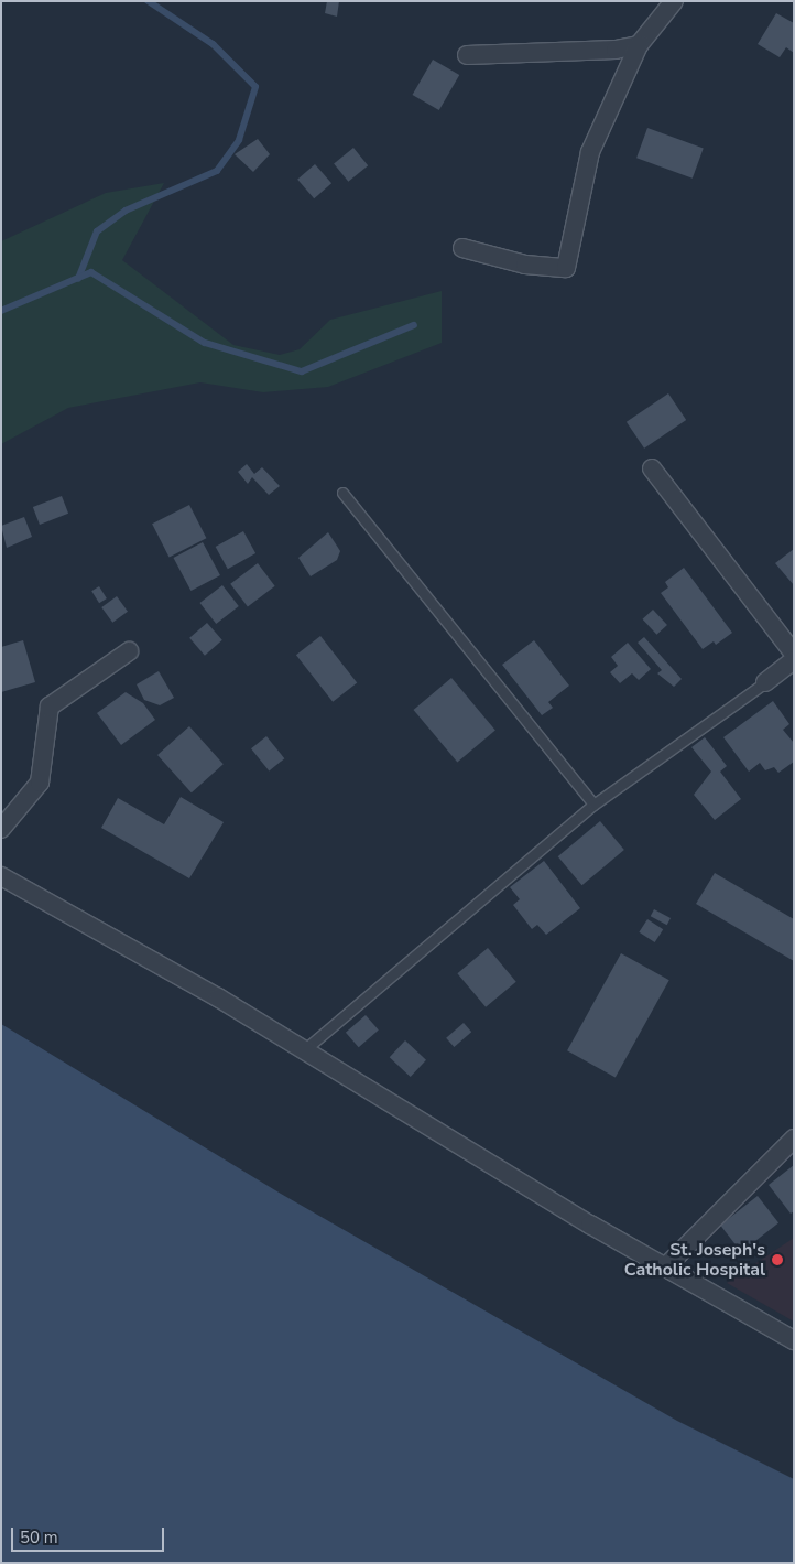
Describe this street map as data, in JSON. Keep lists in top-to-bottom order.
{
  "places": ["St. Joseph's Catholic Hospital"],
  "scale_bar": "50 m"
}
